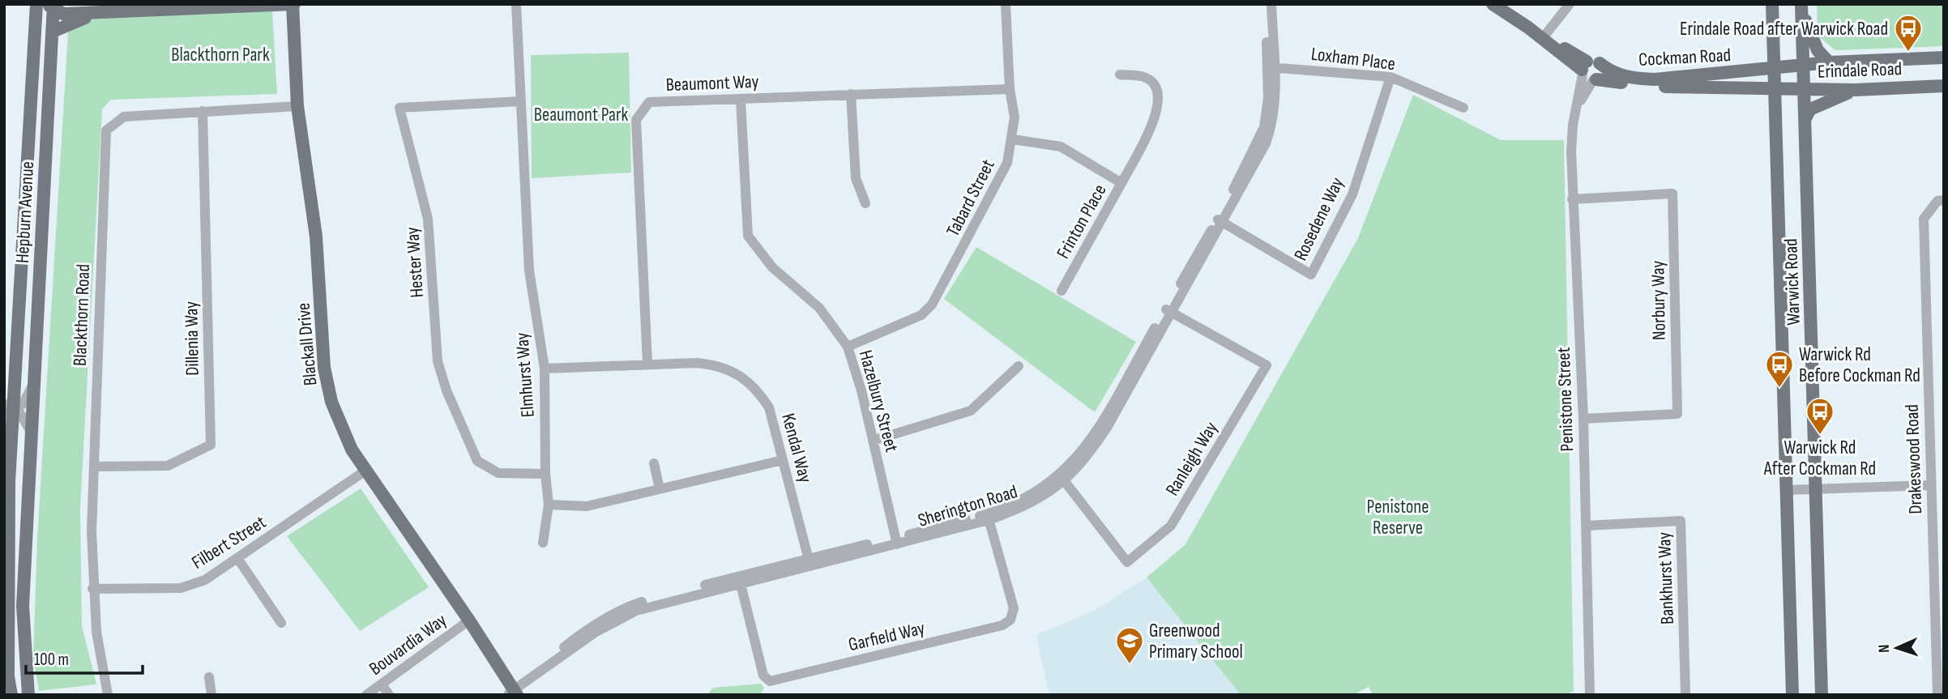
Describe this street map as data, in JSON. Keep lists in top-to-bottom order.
{
  "streets": {
    "main road": [
      "Cockman Road",
      "Erindale Road",
      "Hepburn Avenue",
      "Warwick Road",
      "Blackall Drive"
    ],
    "street": [
      "Loxham Place",
      "Beaumont Way",
      "Tabard Street",
      "Rosedene Way",
      "Frinton Place",
      "Hester Way",
      "Norbury Way",
      "Blackthorn Road",
      "Dillenia Way",
      "Elmhurst Way",
      "Penistone Street",
      "Hazelbury Street",
      "Kendal Way",
      "Ranleigh Way",
      "Drakeswood Road",
      "Sherington Road",
      "Filbert Street",
      "Bankhurst Way",
      "Garfield Way",
      "Bouvardia Way"
    ]
  },
  "crossings": [
    ["Cockman Road", "Erindale Road"],
    ["Cockman Road", "Warwick Road"],
    ["Cockman Road", "Penistone Street"],
    ["Loxham Place", "Rosedene Way"],
    ["Loxham Place", "Sherington Road"],
    ["Erindale Road", "Warwick Road"],
    ["Beaumont Way", "Tabard Street"],
    ["Beaumont Way", "Hazelbury Street"],
    ["Beaumont Way", "Kendal Way"],
    ["Tabard Street", "Frinton Place"],
    ["Tabard Street", "Hazelbury Street"],
    ["Rosedene Way", "Sherington Road"],
    ["Hester Way", "Elmhurst Way"],
    ["Norbury Way", "Penistone Street"],
    ["Blackthorn Road", "Dillenia Way"],
    ["Blackthorn Road", "Blackall Drive"],
    ["Blackthorn Road", "Filbert Street"],
    ["Blackall Drive", "Sherington Road"],
    ["Blackall Drive", "Filbert Street"],
    ["Blackall Drive", "Bouvardia Way"],
    ["Elmhurst Way", "Kendal Way"],
    ["Penistone Street", "Bankhurst Way"],
    ["Hazelbury Street", "Sherington Road"],
    ["Kendal Way", "Sherington Road"],
    ["Ranleigh Way", "Sherington Road"],
    ["Sherington Road", "Garfield Way"]
  ],
  "parks": ["Blackthorn Park", "Beaumont Park", "Penistone Reserve"],
  "places": {
    "bus stop": ["Erindale Road after Warwick Road", "Warwick Rd Before Cockman Rd", "Warwick Rd After Cockman Rd"],
    "school or university": ["Greenwood Primary School"]
  },
  "scale_bar": "100 m",
  "north": "left"
}
